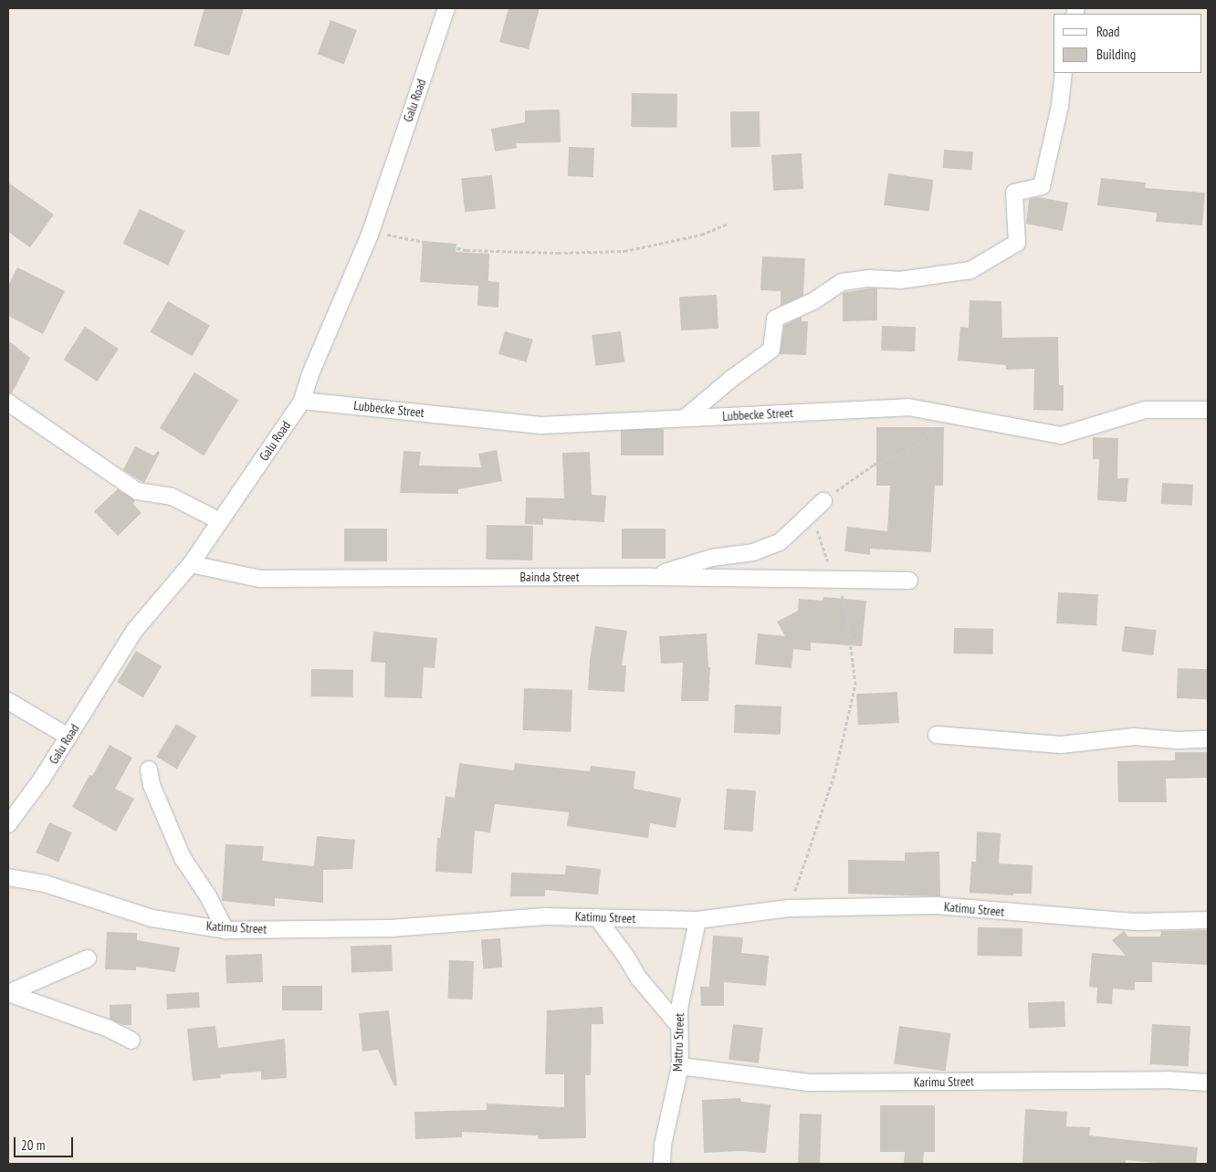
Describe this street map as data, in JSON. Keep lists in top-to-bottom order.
{
  "streets": {
    "street": [
      "Galu Road",
      "Lubbecke Street",
      "Bainda Street",
      "Katimu Street",
      "Mattru Street",
      "Karimu Street"
    ]
  },
  "crossings": [
    ["Galu Road", "Lubbecke Street"],
    ["Galu Road", "Bainda Street"],
    ["Katimu Street", "Mattru Street"],
    ["Mattru Street", "Karimu Street"]
  ],
  "legend": ["Road", "Building"],
  "scale_bar": "20 m"
}
